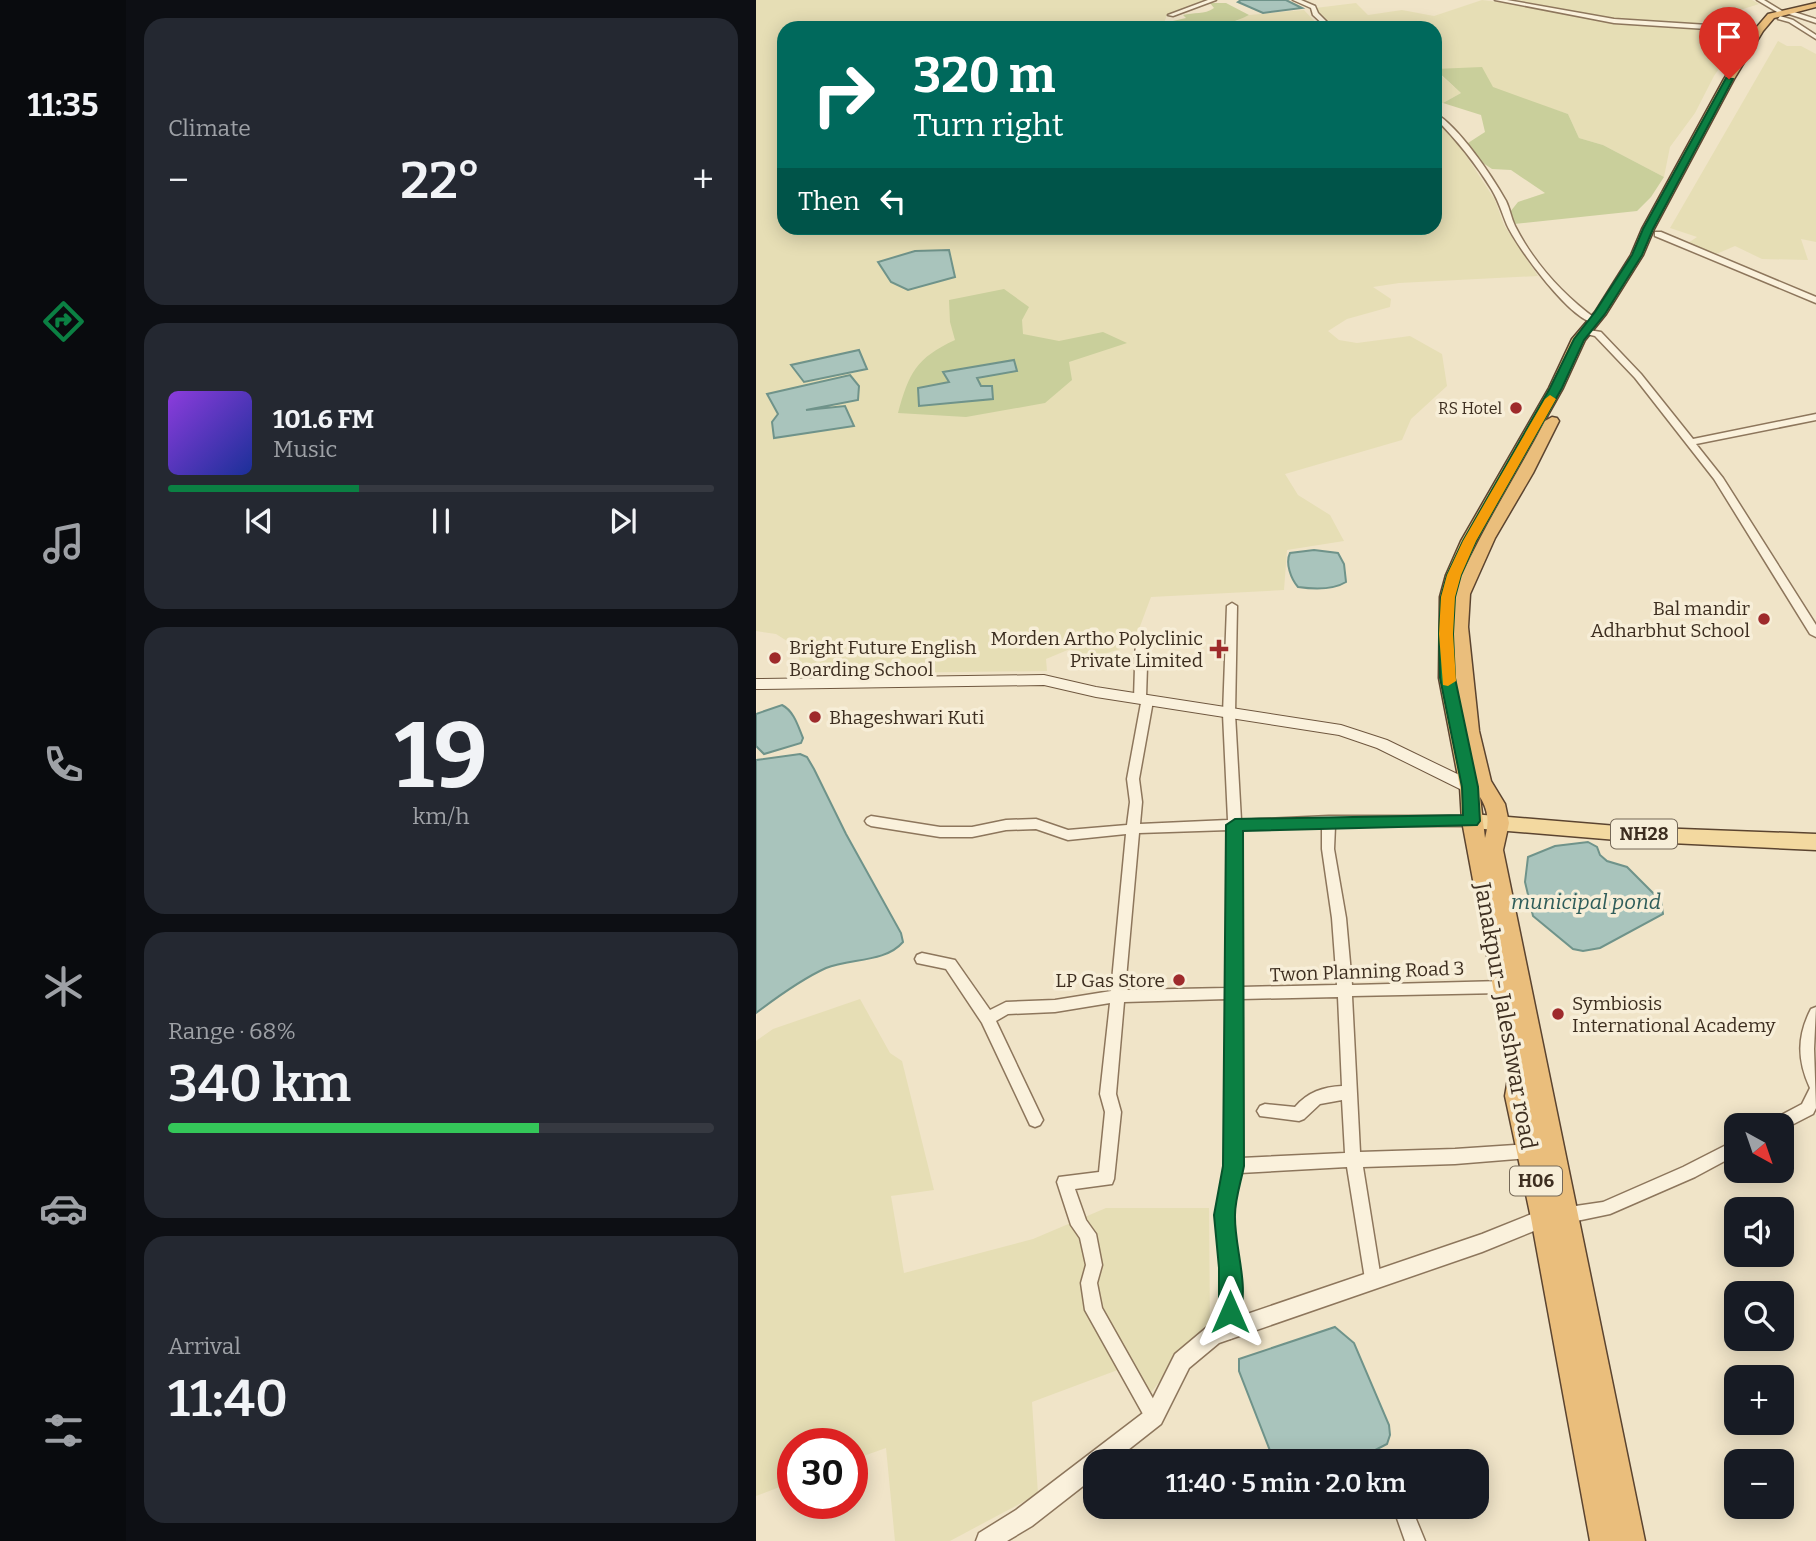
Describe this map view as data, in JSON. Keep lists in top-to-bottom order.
{
  "streets": {
    "highway": ["Janakpur- Jaleshwar road", "H06"],
    "main road": ["NH28"],
    "street": ["Twon Planning Road 3"]
  },
  "crossings": [
    ["NH28", "Janakpur- Jaleshwar road"],
    ["NH28", "H06"],
    ["Twon Planning Road 3", "Janakpur- Jaleshwar road"],
    ["Janakpur- Jaleshwar road", "H06"]
  ],
  "water": ["municipal pond"],
  "places": {
    "other": [
      "RS Hotel",
      "Bal mandir Adharbhut School",
      "Bright Future English Boarding School",
      "Bhageshwari Kuti",
      "LP Gas Store",
      "Symbiosis International Academy"
    ],
    "health": ["Morden Artho Polyclinic Private Limited"]
  },
  "north": "bottom right",
  "page": {
    "tabs": "11:35",
    "tile": [
      "Climate",
      ["19", "km/h"],
      ["Range · 68%", "340 km"],
      ["Arrival", "11:40"]
    ],
    "turn": ["320 m", "Turn right"],
    "heat": ["−", "22°", "+"],
    "then": "Then",
    "song": ["101.6 FM", "Music"],
    "map_buttons": ["+", "−"],
    "limit": "30",
    "trip": "11:40 · 5 min · 2.0 km"
  }
}
